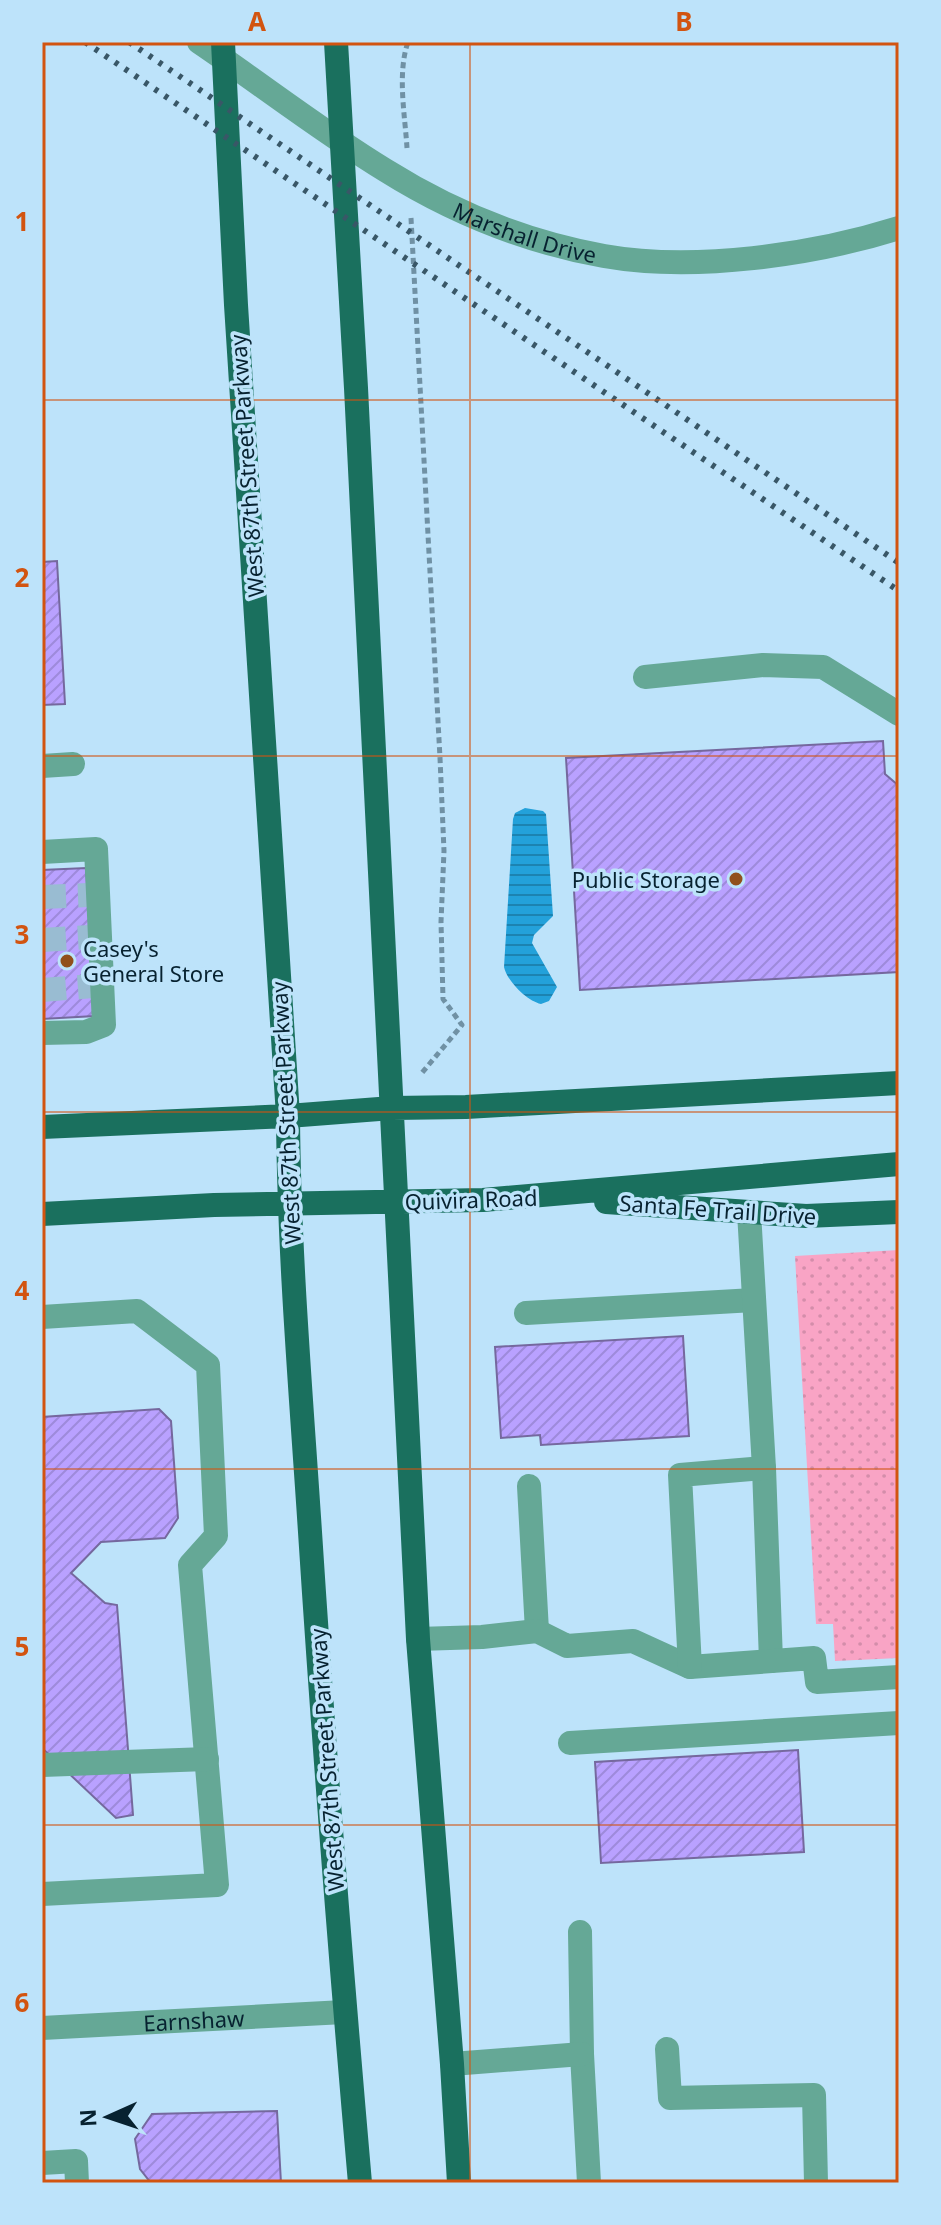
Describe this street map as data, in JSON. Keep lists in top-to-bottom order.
{
  "streets": {
    "main road": ["West 87th Street Parkway", "Quivira Road", "Santa Fe Trail Drive"],
    "street": ["Marshall Drive", "Earnshaw"]
  },
  "crossings": [
    ["West 87th Street Parkway", "Quivira Road"],
    ["West 87th Street Parkway", "Earnshaw"],
    ["Quivira Road", "Santa Fe Trail Drive"]
  ],
  "places": ["Public Storage", "Casey's General Store"],
  "north": "left",
  "grid": {
    "columns": ["A", "B"],
    "rows": [
      "1",
      "2",
      "3",
      "4",
      "5",
      "6"
    ]
  }
}
